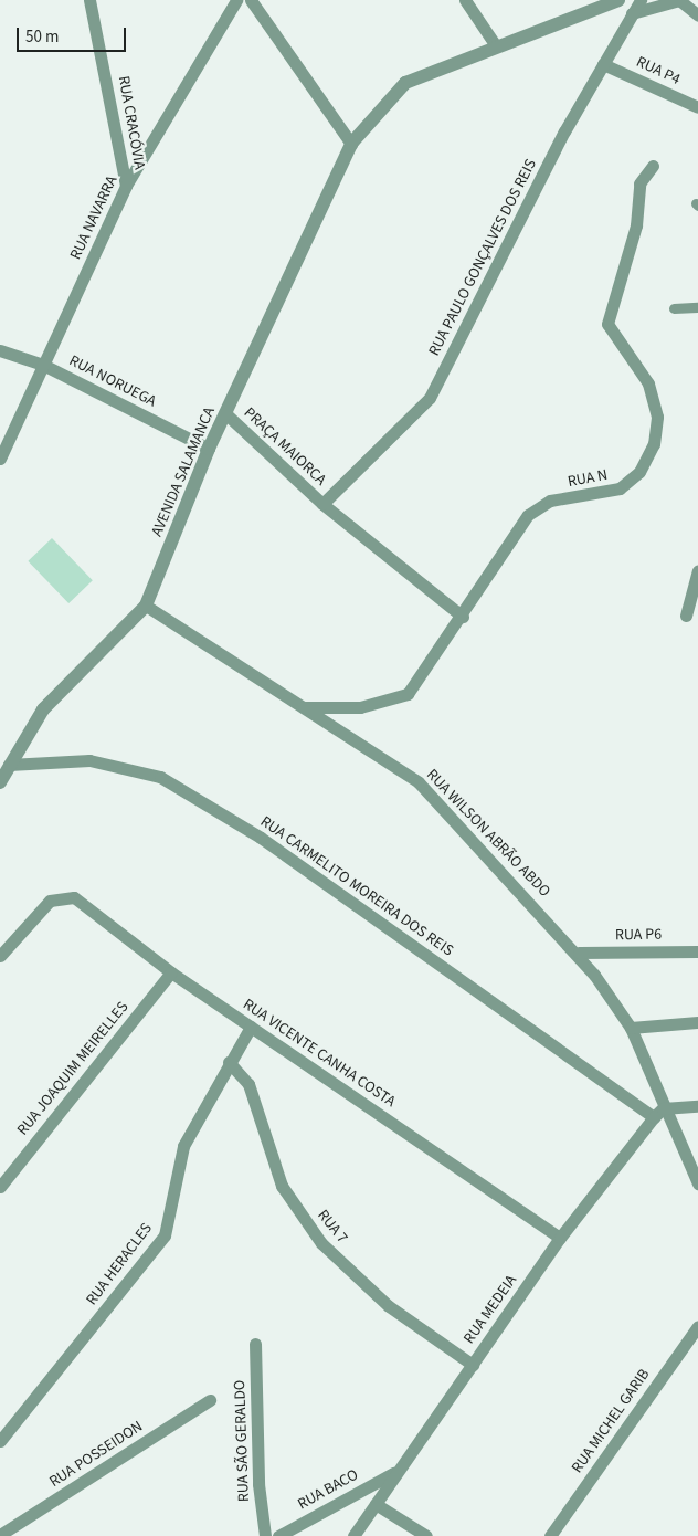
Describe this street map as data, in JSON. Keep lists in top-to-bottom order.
{
  "streets": {
    "street": [
      "RUA P4",
      "RUA CRACÓVIA",
      "RUA NAVARRA",
      "RUA PAULO GONÇALVES DOS REIS",
      "RUA NORUEGA",
      "PRAÇA MAIORCA",
      "AVENIDA SALAMANCA",
      "RUA N",
      "RUA WILSON ABRÃO ABDO",
      "RUA CARMELITO MOREIRA DOS REIS",
      "RUA P6",
      "RUA VICENTE CANHA COSTA",
      "RUA JOAQUIM MEIRELLES",
      "RUA 7",
      "RUA HERACLES",
      "RUA MEDEIA",
      "RUA MICHEL GARIB",
      "RUA SÃO GERALDO",
      "RUA POSSEIDON",
      "RUA BACO"
    ]
  },
  "crossings": [
    ["RUA P4", "RUA PAULO GONÇALVES DOS REIS"],
    ["RUA CRACÓVIA", "RUA NAVARRA"],
    ["RUA NAVARRA", "RUA NORUEGA"],
    ["RUA PAULO GONÇALVES DOS REIS", "PRAÇA MAIORCA"],
    ["RUA NORUEGA", "AVENIDA SALAMANCA"],
    ["PRAÇA MAIORCA", "AVENIDA SALAMANCA"],
    ["PRAÇA MAIORCA", "RUA N"],
    ["AVENIDA SALAMANCA", "RUA WILSON ABRÃO ABDO"],
    ["AVENIDA SALAMANCA", "RUA CARMELITO MOREIRA DOS REIS"],
    ["RUA N", "RUA WILSON ABRÃO ABDO"],
    ["RUA WILSON ABRÃO ABDO", "RUA CARMELITO MOREIRA DOS REIS"],
    ["RUA WILSON ABRÃO ABDO", "RUA P6"],
    ["RUA WILSON ABRÃO ABDO", "RUA MEDEIA"],
    ["RUA CARMELITO MOREIRA DOS REIS", "RUA MEDEIA"],
    ["RUA VICENTE CANHA COSTA", "RUA JOAQUIM MEIRELLES"],
    ["RUA VICENTE CANHA COSTA", "RUA HERACLES"],
    ["RUA VICENTE CANHA COSTA", "RUA MEDEIA"],
    ["RUA 7", "RUA HERACLES"],
    ["RUA 7", "RUA MEDEIA"],
    ["RUA MEDEIA", "RUA BACO"]
  ],
  "scale_bar": "50 m"
}
